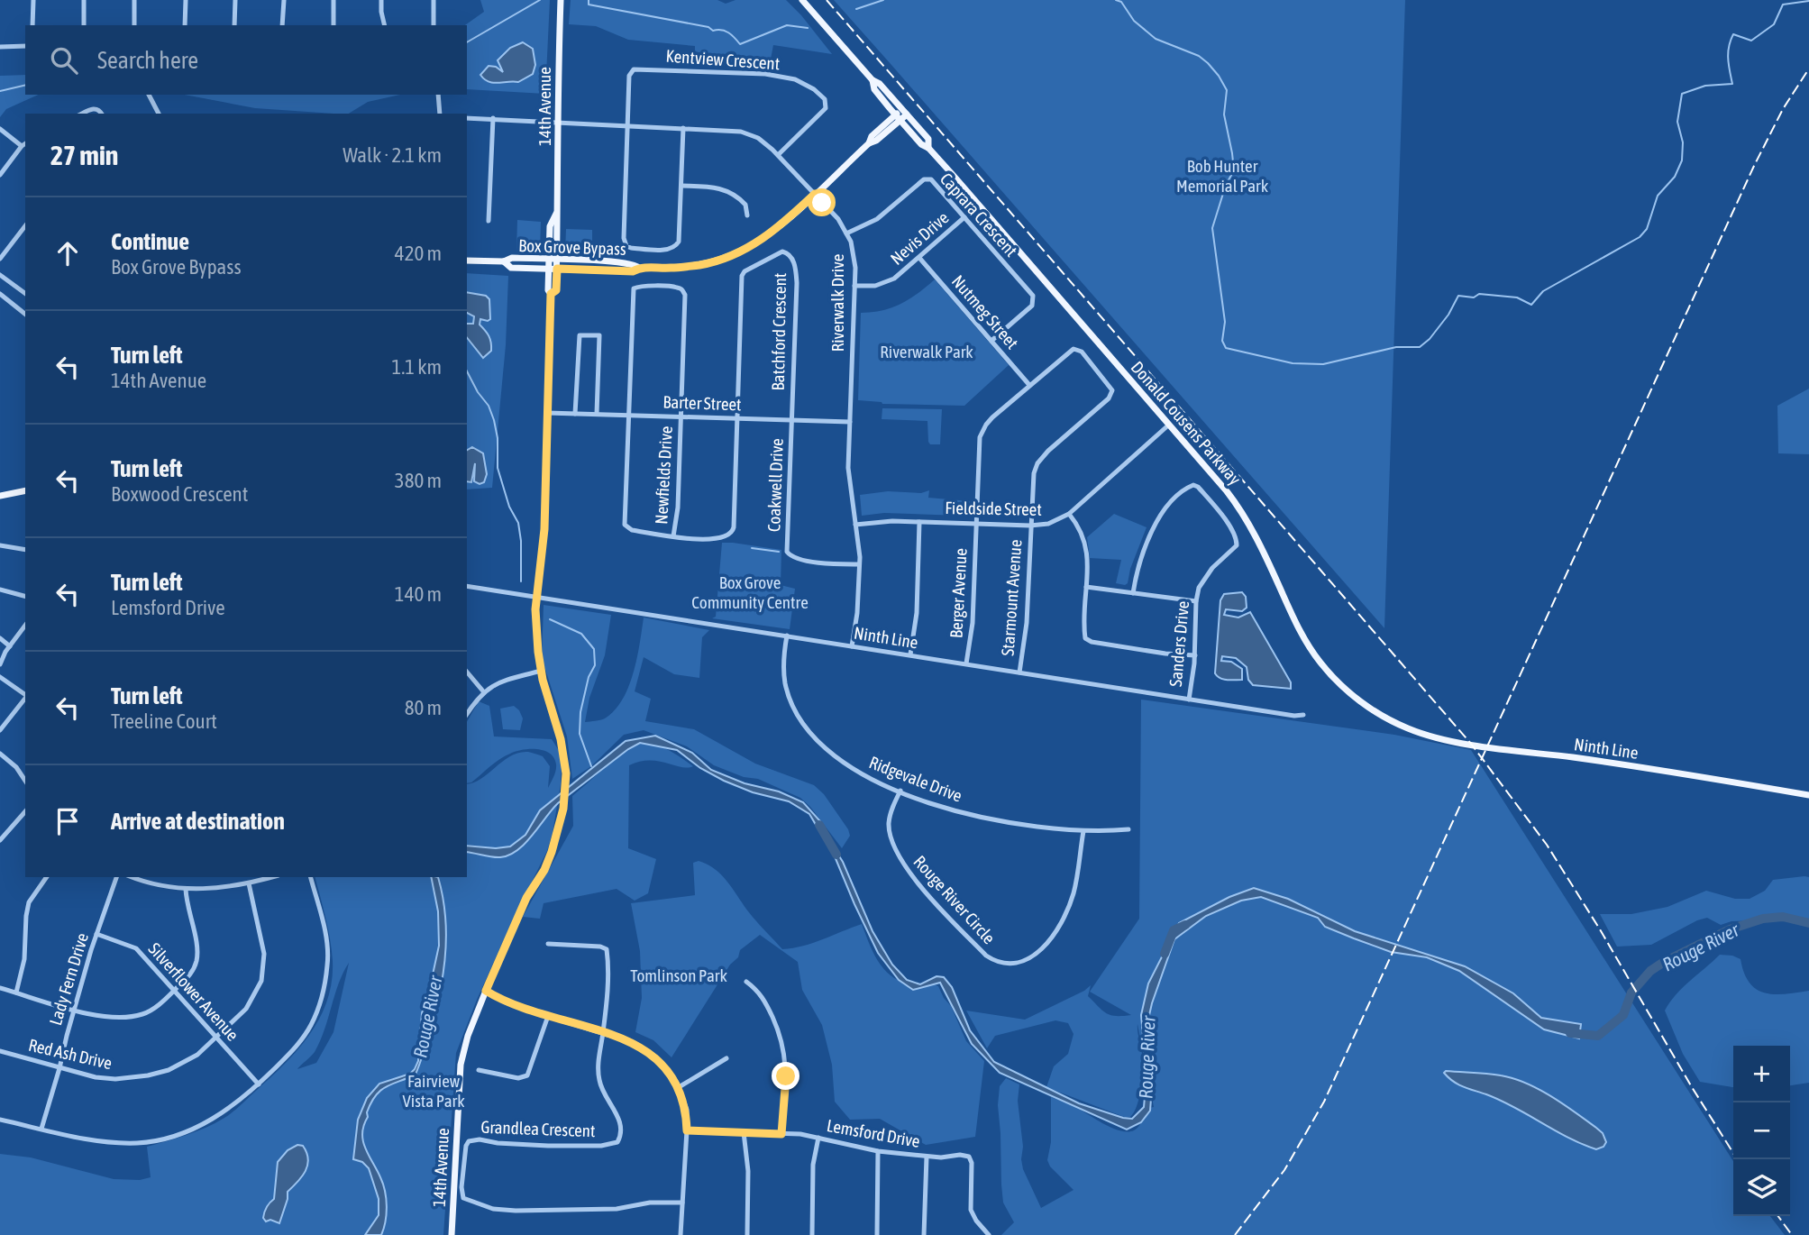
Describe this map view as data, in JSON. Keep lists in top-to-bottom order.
{
  "streets": {
    "main road": [
      "14th Avenue",
      "Box Grove Bypass",
      "Donald Cousens Parkway",
      "Ninth Line"
    ],
    "street": [
      "Kentview Crescent",
      "Caprara Crescent",
      "Nevis Drive",
      "Riverwalk Drive",
      "Nutmeg Street",
      "Batchford Crescent",
      "Barter Street",
      "Newfields Drive",
      "Coakwell Drive",
      "Fieldside Street",
      "Berger Avenue",
      "Starmount Avenue",
      "Sanders Drive",
      "Ridgevale Drive",
      "Rouge River Circle",
      "Lady Fern Drive",
      "Silverflower Avenue",
      "Red Ash Drive",
      "Grandlea Crescent",
      "Lemsford Drive"
    ]
  },
  "crossings": [
    ["Kentview Crescent", "Riverwalk Drive"],
    ["14th Avenue", "Box Grove Bypass"],
    ["14th Avenue", "Riverwalk Drive"],
    ["14th Avenue", "Barter Street"],
    ["14th Avenue", "Ninth Line"],
    ["Caprara Crescent", "Nevis Drive"],
    ["Caprara Crescent", "Riverwalk Drive"],
    ["Caprara Crescent", "Nutmeg Street"],
    ["Nevis Drive", "Riverwalk Drive"],
    ["Nevis Drive", "Nutmeg Street"],
    ["Box Grove Bypass", "Riverwalk Drive"],
    ["Box Grove Bypass", "Donald Cousens Parkway"],
    ["Riverwalk Drive", "Barter Street"],
    ["Riverwalk Drive", "Coakwell Drive"],
    ["Riverwalk Drive", "Fieldside Street"],
    ["Riverwalk Drive", "Ninth Line"],
    ["Nutmeg Street", "Berger Avenue"],
    ["Nutmeg Street", "Starmount Avenue"],
    ["Batchford Crescent", "Barter Street"],
    ["Batchford Crescent", "Coakwell Drive"],
    ["Barter Street", "Newfields Drive"],
    ["Barter Street", "Coakwell Drive"],
    ["Donald Cousens Parkway", "Fieldside Street"],
    ["Donald Cousens Parkway", "Ninth Line"],
    ["Fieldside Street", "Berger Avenue"],
    ["Fieldside Street", "Starmount Avenue"],
    ["Berger Avenue", "Starmount Avenue"],
    ["Berger Avenue", "Ninth Line"],
    ["Starmount Avenue", "Ninth Line"],
    ["Ninth Line", "Sanders Drive"],
    ["Ninth Line", "Ridgevale Drive"],
    ["Ridgevale Drive", "Rouge River Circle"],
    ["Lady Fern Drive", "Silverflower Avenue"],
    ["Lady Fern Drive", "Red Ash Drive"],
    ["Silverflower Avenue", "Red Ash Drive"]
  ],
  "water": ["Rouge River"],
  "parks": [
    "Bob Hunter Memorial Park",
    "Riverwalk Park",
    "Box Grove Community Centre",
    "Tomlinson Park",
    "Fairview Vista Park"
  ],
  "page": {
    "search": "Search here",
    "heading": ["27 min", "Walk · 2.1 km"],
    "list": [
      ["Continue", "Box Grove Bypass", "420 m"],
      ["Turn left", "14th Avenue", "1.1 km"],
      ["Turn left", "Boxwood Crescent", "380 m"],
      ["Turn left", "Lemsford Drive", "140 m"],
      ["Turn left", "Treeline Court", "80 m"],
      "Arrive at destination"
    ],
    "map_buttons": ["+", "−"]
  }
}
